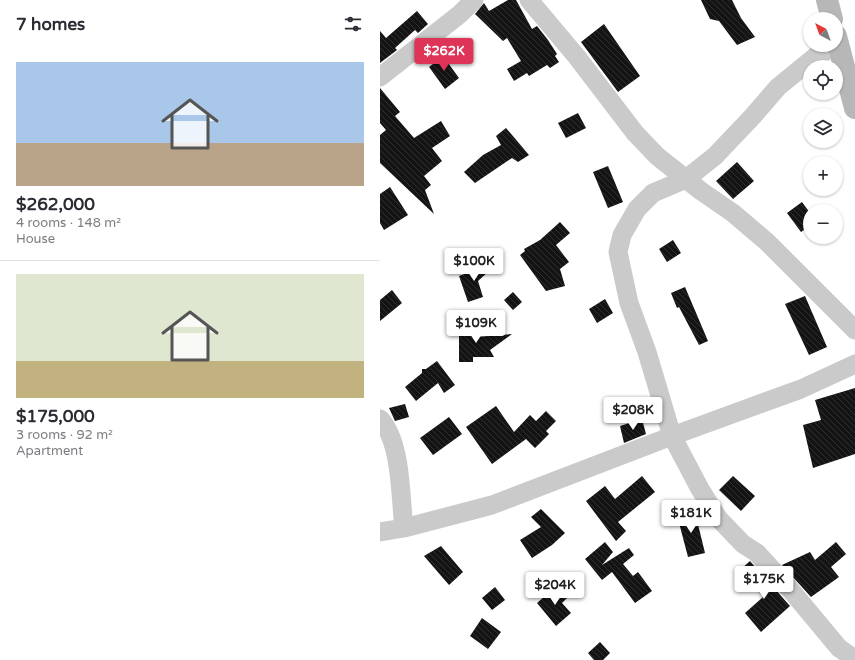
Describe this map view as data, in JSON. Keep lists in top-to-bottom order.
{
  "north": "top left",
  "page": {
    "heading": "7 homes",
    "map_buttons": ["+", "−"],
    "price": [
      "$262K",
      "$100K",
      "$109K",
      "$208K",
      "$181K",
      "$175K",
      "$204K"
    ],
    "list": [
      {
        "name": "$262,000",
        "note": "4 rooms · 148 m² · House"
      },
      {
        "name": "$175,000",
        "note": "3 rooms · 92 m² · Apartment"
      }
    ]
  }
}
